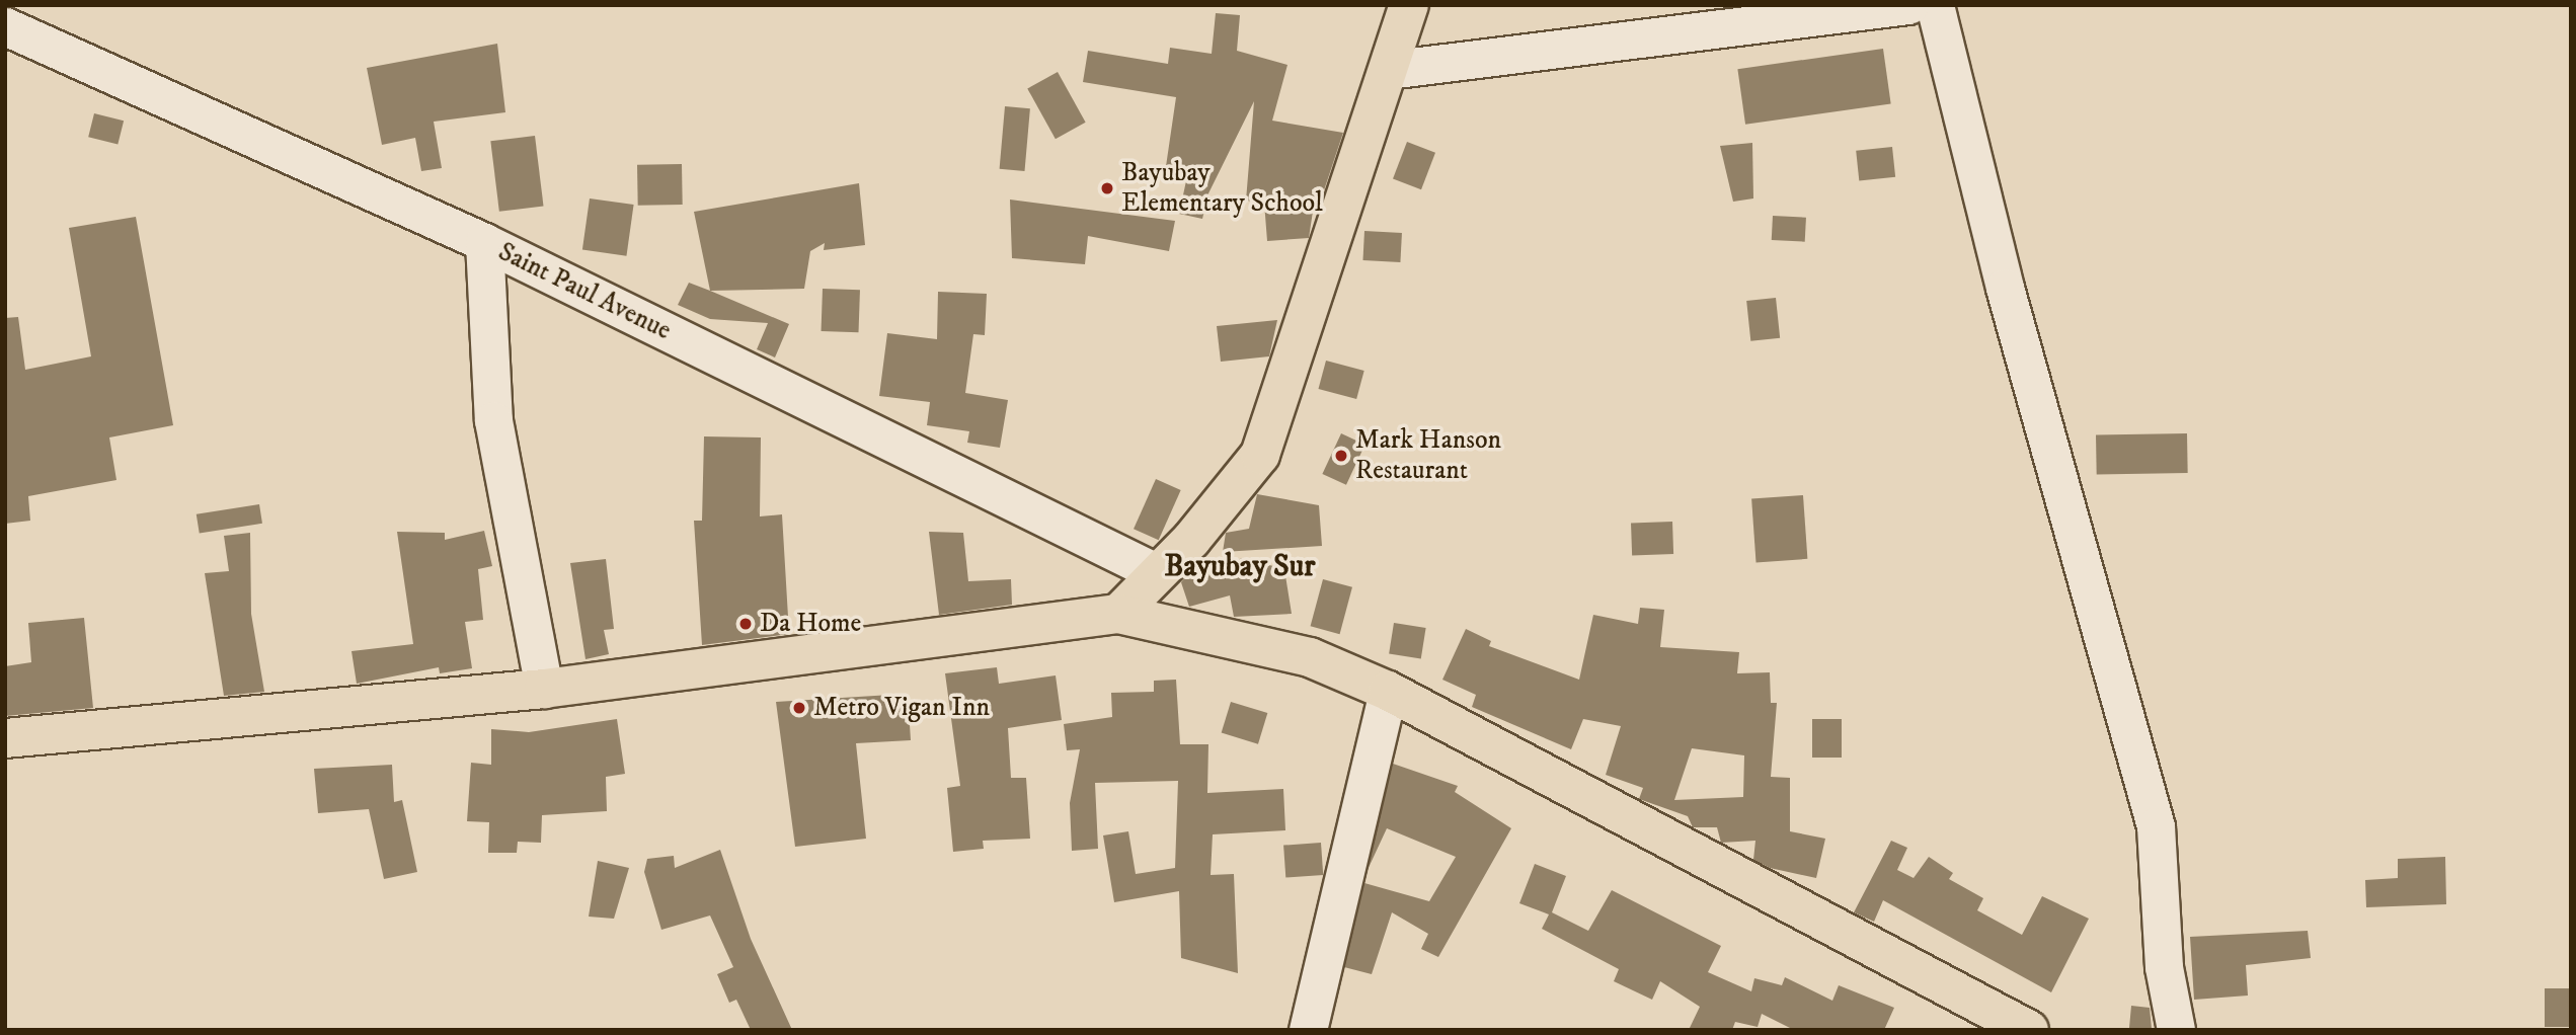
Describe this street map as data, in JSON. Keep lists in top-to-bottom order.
{
  "streets": {
    "street": ["Saint Paul Avenue"]
  },
  "districts": ["Bayubay Sur"],
  "places": [
    "Bayubay Elementary School",
    "Mark Hanson Restaurant",
    "Da Home",
    "Metro Vigan Inn"
  ]
}
